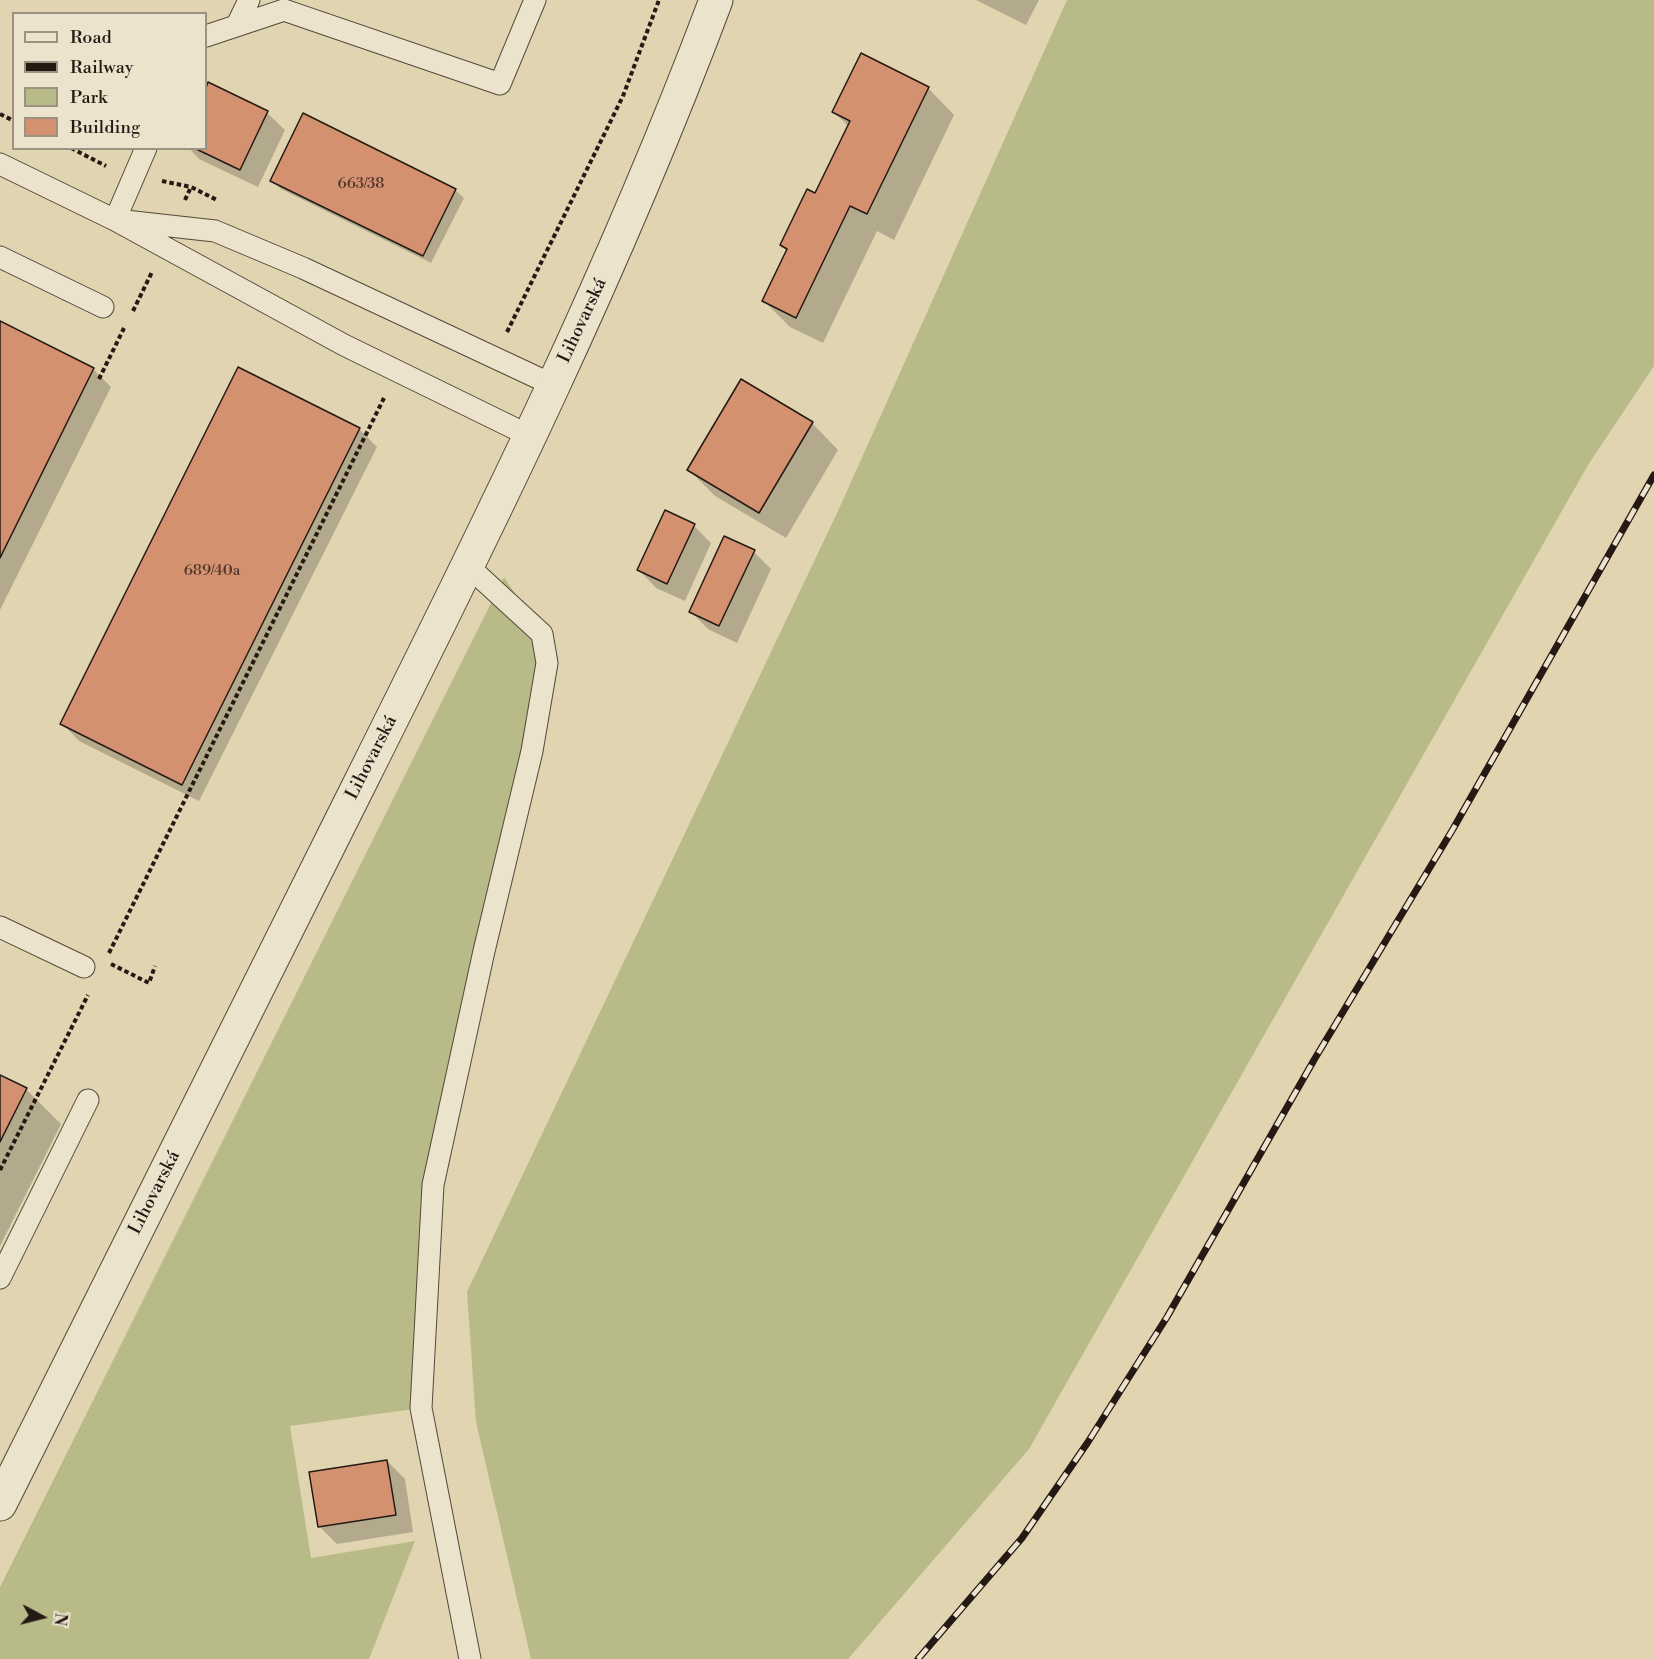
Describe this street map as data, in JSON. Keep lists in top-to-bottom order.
{
  "streets": {
    "street": ["Lihovarská"]
  },
  "house_numbers": ["663/38", "689/40a"],
  "legend": [
    "Road",
    "Railway",
    "Park",
    "Building"
  ],
  "north": "right"
}
